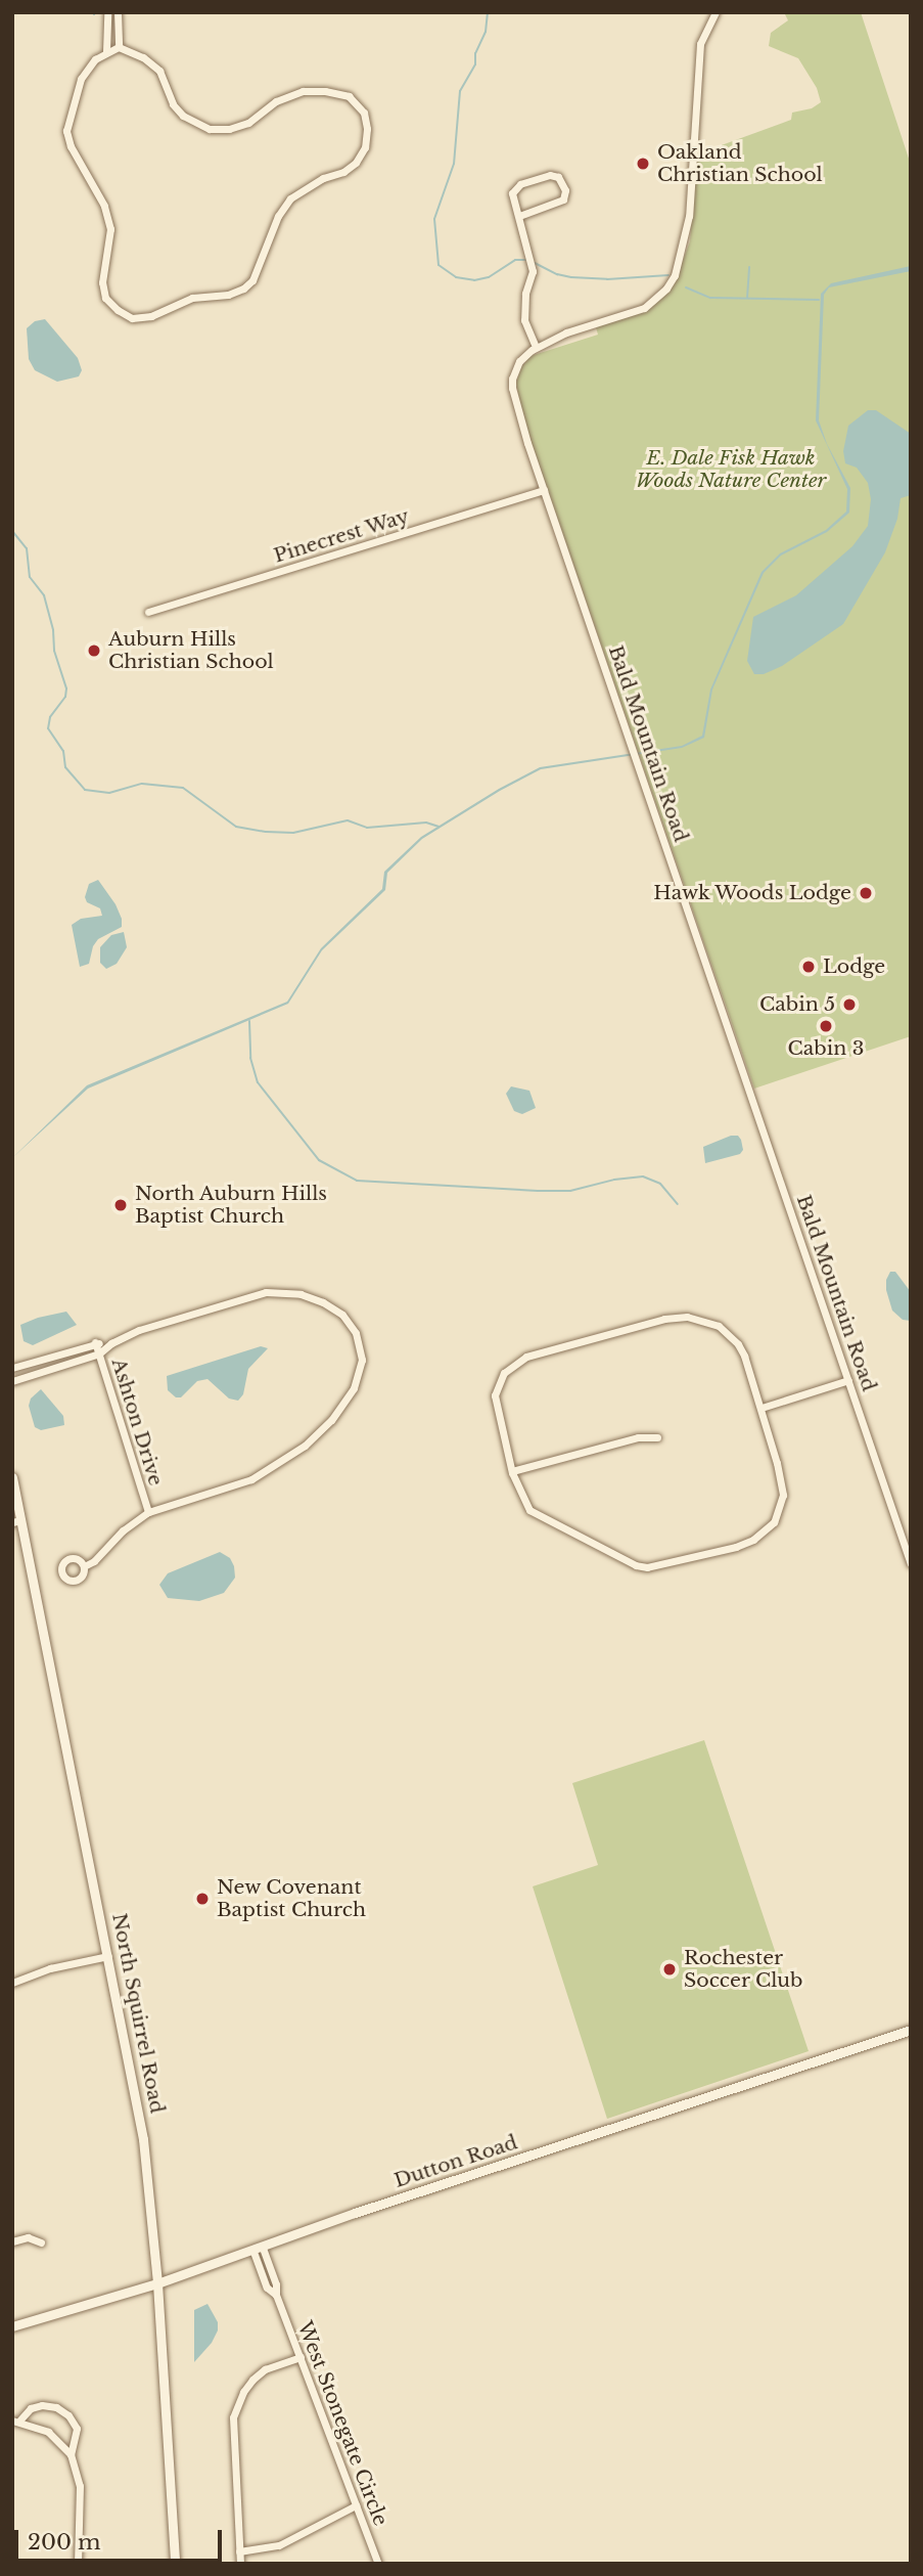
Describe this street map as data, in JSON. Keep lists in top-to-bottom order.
{
  "streets": {
    "street": [
      "Pinecrest Way",
      "Bald Mountain Road",
      "Ashton Drive",
      "North Squirrel Road",
      "Dutton Road",
      "West Stonegate Circle"
    ]
  },
  "crossings": [
    ["Pinecrest Way", "Bald Mountain Road"],
    ["North Squirrel Road", "Dutton Road"],
    ["Dutton Road", "West Stonegate Circle"]
  ],
  "parks": ["E. Dale Fisk Hawk Woods Nature Center"],
  "places": [
    "Oakland Christian School",
    "Auburn Hills Christian School",
    "Hawk Woods Lodge",
    "Lodge",
    "Cabin 5",
    "Cabin 3",
    "North Auburn Hills Baptist Church",
    "New Covenant Baptist Church",
    "Rochester Soccer Club"
  ],
  "scale_bar": "200 m"
}
